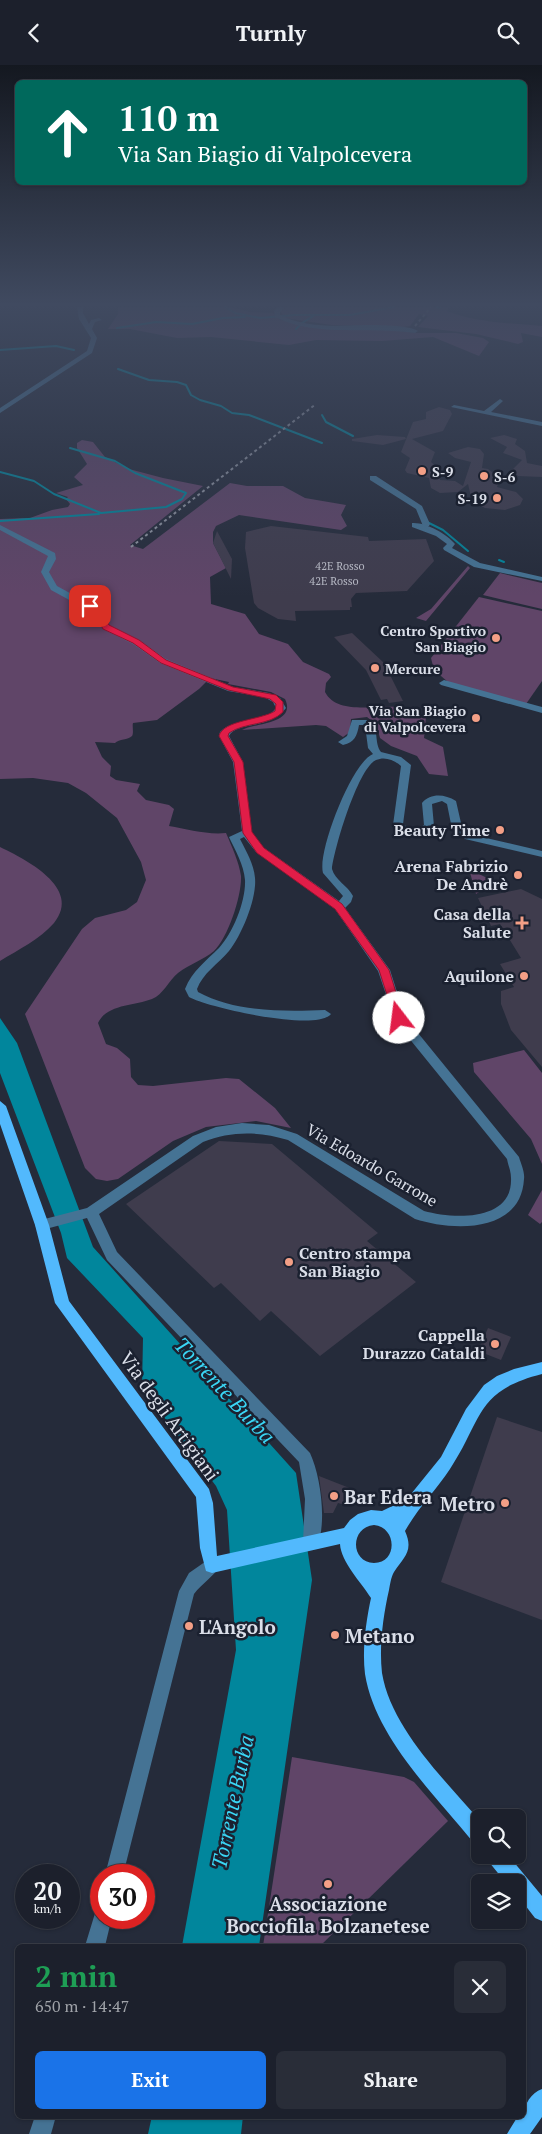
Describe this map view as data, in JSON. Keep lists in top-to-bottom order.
{
  "streets": {
    "main road": ["Via degli Artigiani"],
    "street": ["Via Edoardo Garrone"]
  },
  "water": ["Torrente Burba"],
  "places": {
    "other": [
      "S-9",
      "S-6",
      "S-19",
      "Centro Sportivo San Biagio",
      "Mercure",
      "Via San Biagio di Valpolcevera",
      "Beauty Time",
      "Arena Fabrizio De Andrè",
      "Aquilone",
      "Centro stampa San Biagio",
      "Cappella Durazzo Cataldi",
      "Bar Edera",
      "Metro",
      "L'Angolo",
      "Metano",
      "Associazione Bocciofila Bolzanetese"
    ],
    "health": ["Casa della Salute"]
  },
  "house_numbers": ["42E Rosso", "42E Rosso"],
  "page": {
    "header": "Turnly",
    "turn": ["110 m", "Via San Biagio di Valpolcevera"],
    "speed": "20 km/h",
    "limit": "30",
    "heading": ["2 min", "650 m · 14:47"],
    "buttons": ["Exit", "Share"]
  }
}
